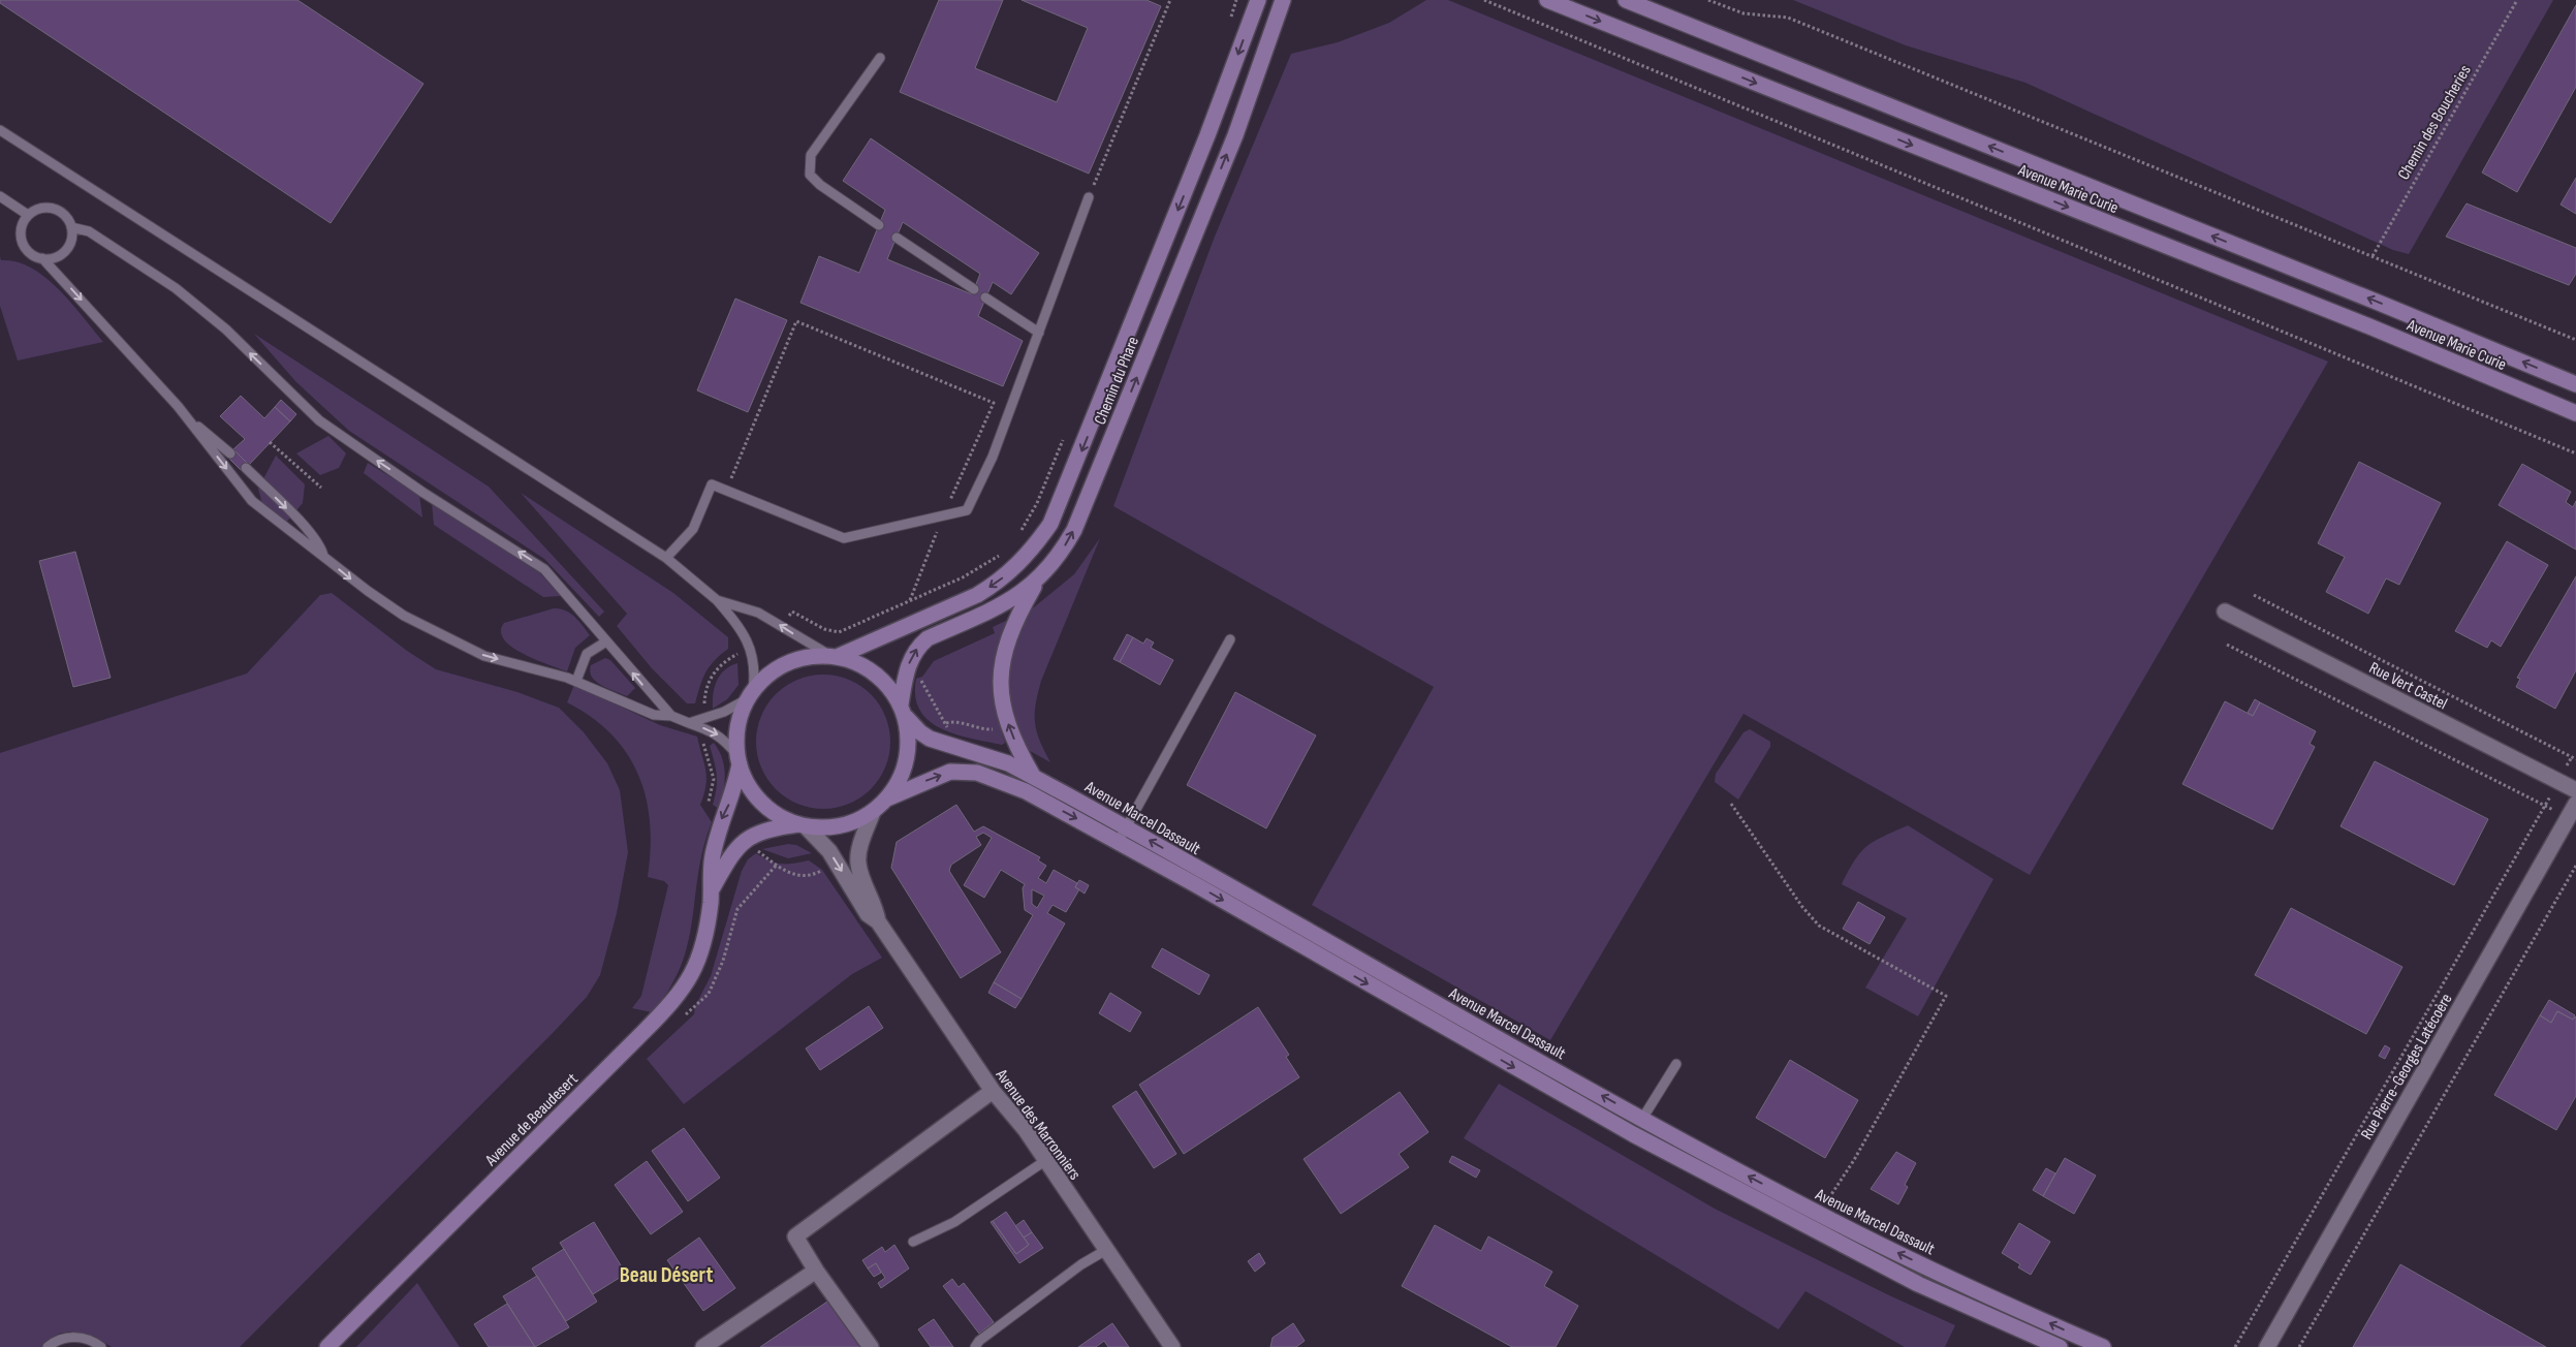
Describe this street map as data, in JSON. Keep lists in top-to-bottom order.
{
  "streets": {
    "main road": [
      "Avenue Marie Curie",
      "Chemin du Phare",
      "Avenue Marcel Dassault",
      "Avenue de Beaudesert"
    ],
    "street": ["Rue Vert Castel", "Rue Pierre-Georges Latécoère", "Avenue des Marronniers"],
    "path": ["Chemin des Boucheries"]
  },
  "crossings": [
    ["Chemin du Phare", "Avenue Marcel Dassault"],
    ["Chemin du Phare", "Avenue des Marronniers"],
    ["Avenue Marcel Dassault", "Avenue des Marronniers"]
  ],
  "districts": ["Beau Désert"]
}
